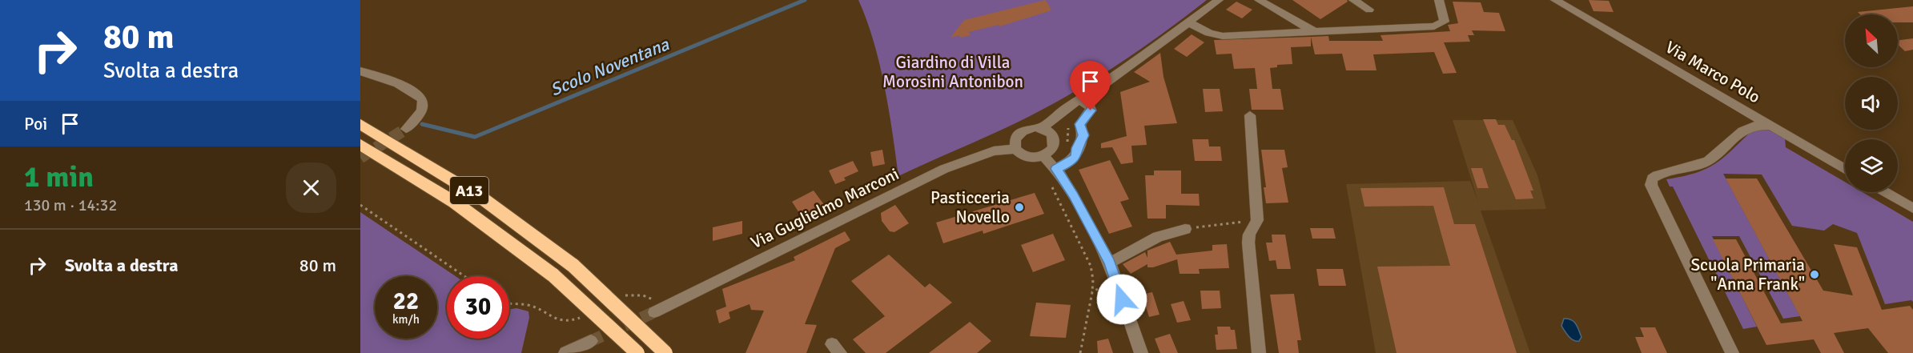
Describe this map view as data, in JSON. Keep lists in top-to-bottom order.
{
  "streets": {
    "highway": ["A13"],
    "street": ["Via Marco Polo", "Via Guglielmo Marconi"]
  },
  "water": ["Scolo Noventana"],
  "parks": ["Giardino di Villa Morosini Antonibon"],
  "places": ["Pasticceria Novello", "Scuola Primaria \"Anna Frank\""],
  "north": "top left",
  "page": {
    "turn": ["80 m", "Svolta a destra"],
    "then": "Poi",
    "heading": ["1 min", "130 m · 14:32"],
    "list": [
      {
        "name": "Svolta a destra",
        "value": "80 m"
      }
    ],
    "speed": "22 km/h",
    "limit": "30"
  }
}
